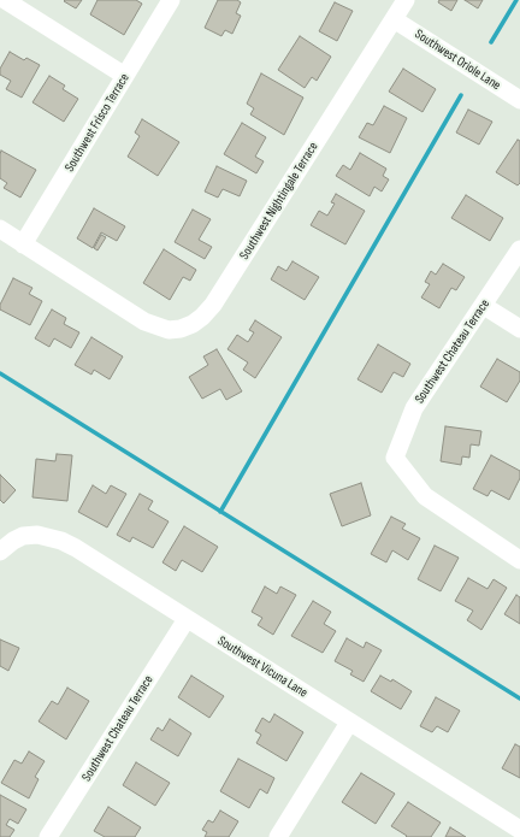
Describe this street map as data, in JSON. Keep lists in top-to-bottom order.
{
  "streets": {
    "street": [
      "Southwest Oriole Lane",
      "Southwest Frisco Terrace",
      "Southwest Nightingale Terrace",
      "Southwest Chateau Terrace",
      "Southwest Vicuna Lane"
    ]
  },
  "crossings": [
    ["Southwest Oriole Lane", "Southwest Nightingale Terrace"],
    ["Southwest Frisco Terrace", "Southwest Nightingale Terrace"],
    ["Southwest Chateau Terrace", "Southwest Vicuna Lane"]
  ]
}
